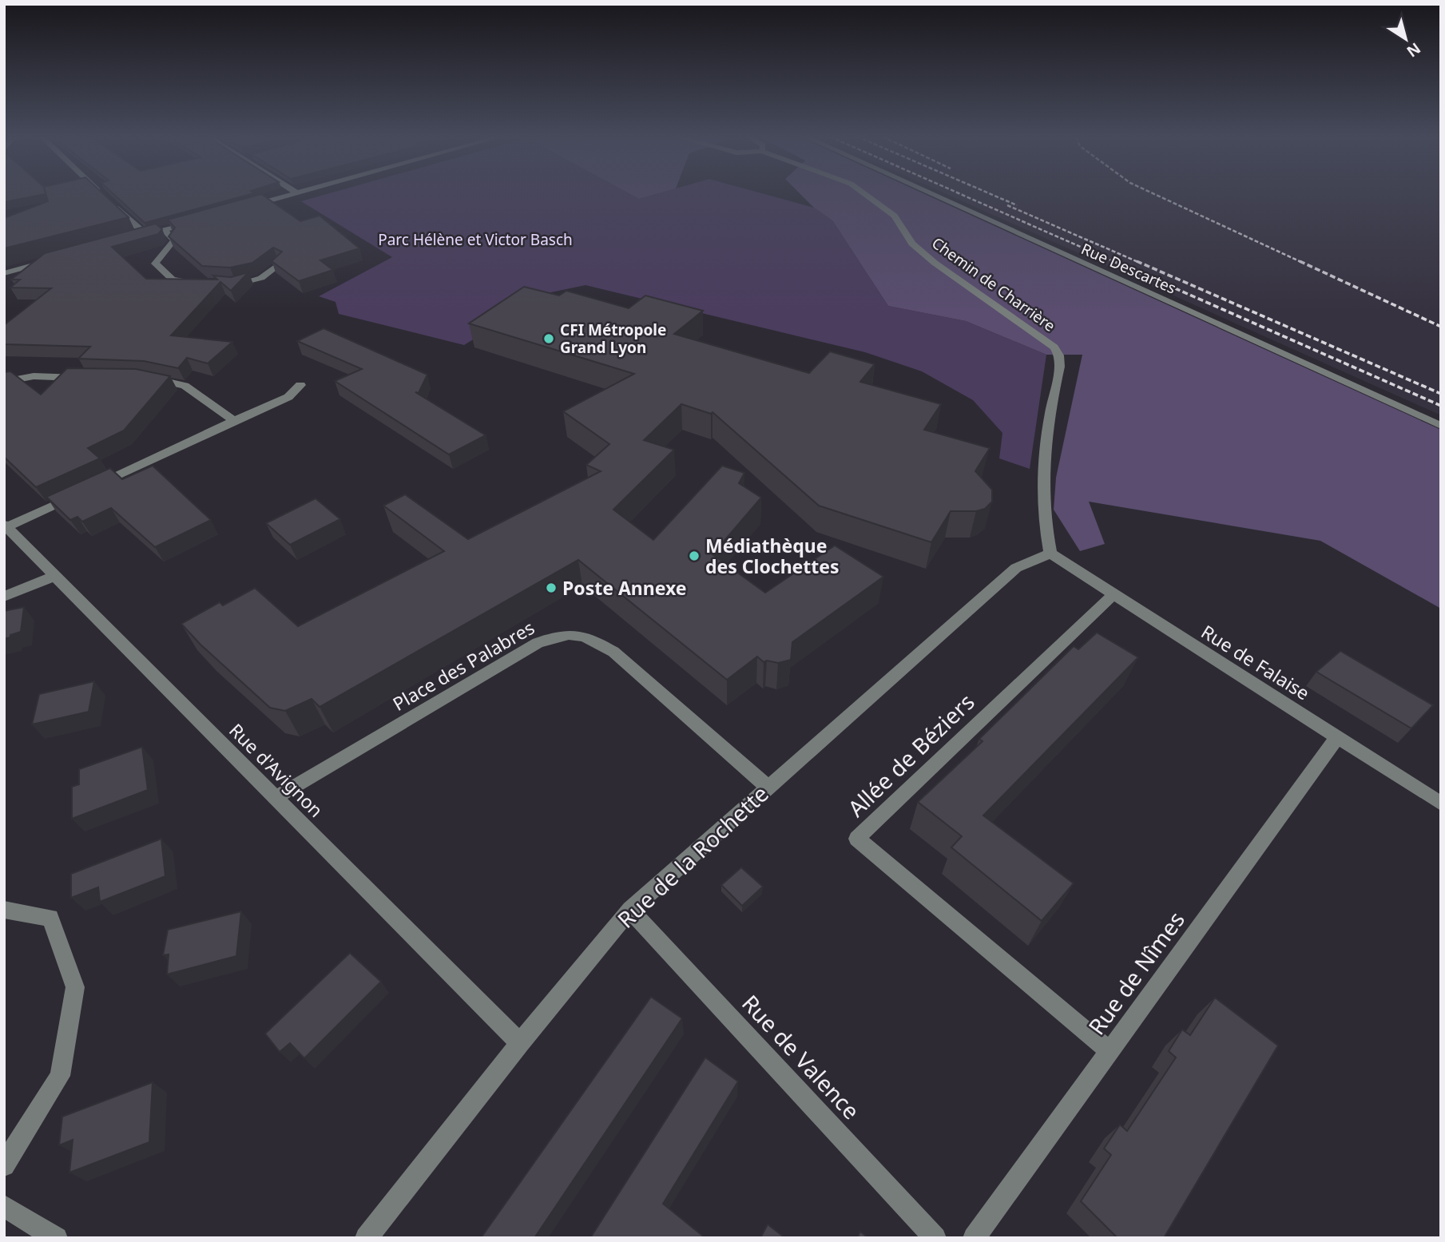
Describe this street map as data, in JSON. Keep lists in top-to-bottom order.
{
  "streets": {
    "street": [
      "Rue Descartes",
      "Chemin de Charrière",
      "Rue de Falaise",
      "Place des Palabres",
      "Allée de Béziers",
      "Rue d'Avignon",
      "Rue de la Rochette",
      "Rue de Nîmes",
      "Rue de Valence"
    ]
  },
  "crossings": [
    ["Chemin de Charrière", "Rue de Falaise"],
    ["Chemin de Charrière", "Rue de la Rochette"],
    ["Rue de Falaise", "Allée de Béziers"],
    ["Rue de Falaise", "Rue de la Rochette"],
    ["Rue de Falaise", "Rue de Nîmes"],
    ["Place des Palabres", "Rue d'Avignon"],
    ["Place des Palabres", "Rue de la Rochette"],
    ["Allée de Béziers", "Rue de Nîmes"],
    ["Rue d'Avignon", "Rue de la Rochette"],
    ["Rue de la Rochette", "Rue de Valence"]
  ],
  "parks": ["Parc Hélène et Victor Basch"],
  "places": ["CFI Métropole Grand Lyon", "Médiathèque des Clochettes", "Poste Annexe"],
  "north": "bottom right"
}
